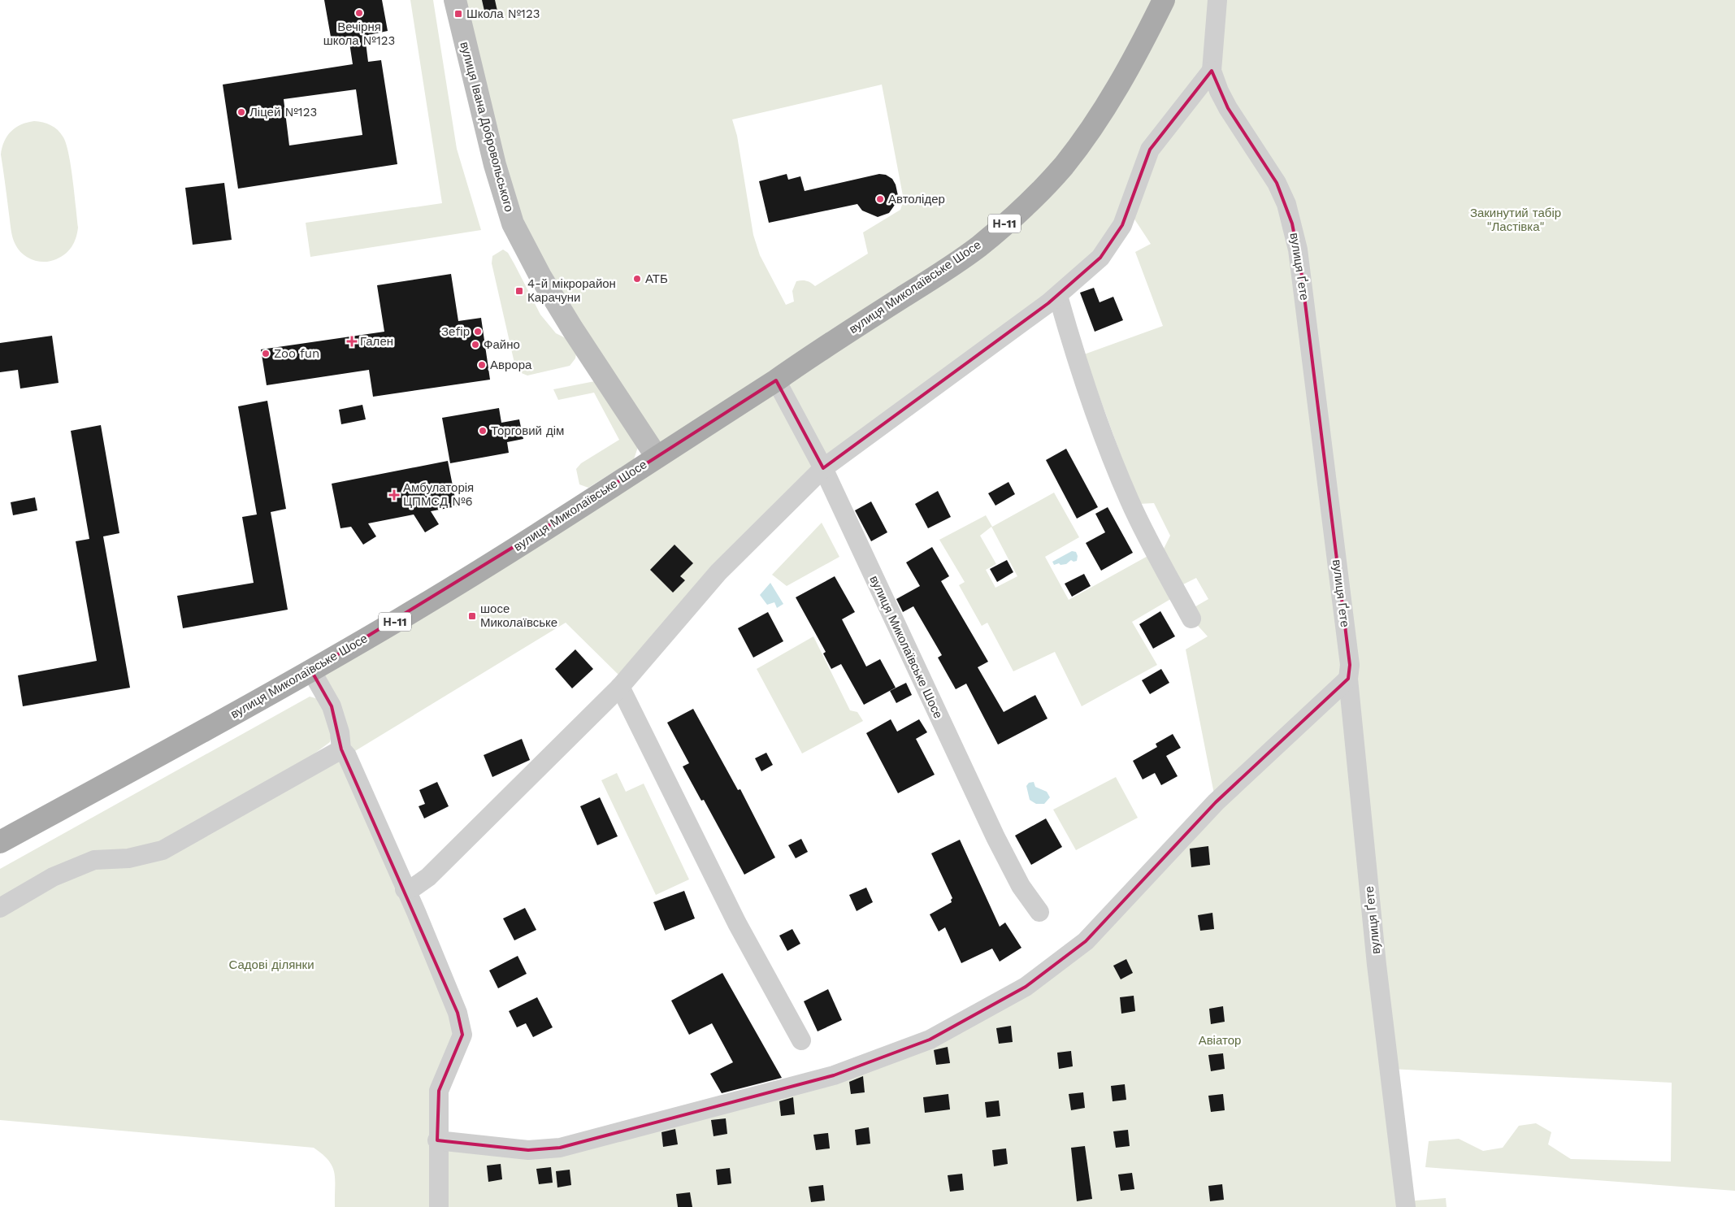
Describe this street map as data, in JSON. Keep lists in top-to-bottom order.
{
  "streets": {
    "main road": ["Н-11", "вулиця Миколаївське Шосе"],
    "street": ["вулиця Івана Добровольського", "вулиця Ґете"]
  },
  "crossings": [
    ["вулиця Івана Добровольського", "вулиця Миколаївське Шосе"]
  ],
  "parks": ["Закинутий табір \"Ластівка\"", "Садові ділянки", "Авіатор"],
  "places": {
    "other": [
      "Вечірня школа №123",
      "Ліцей №123",
      "Автолідер",
      "АТБ",
      "Зеfір",
      "Файно",
      "Zoo fun",
      "Аврора",
      "Торговий дім"
    ],
    "transit": ["Школа №123", "4-й мікрорайон Карачуни", "шосе Миколаївське"],
    "health": ["Гален", "Амбулаторія ЦПМСД №6"]
  }
}
